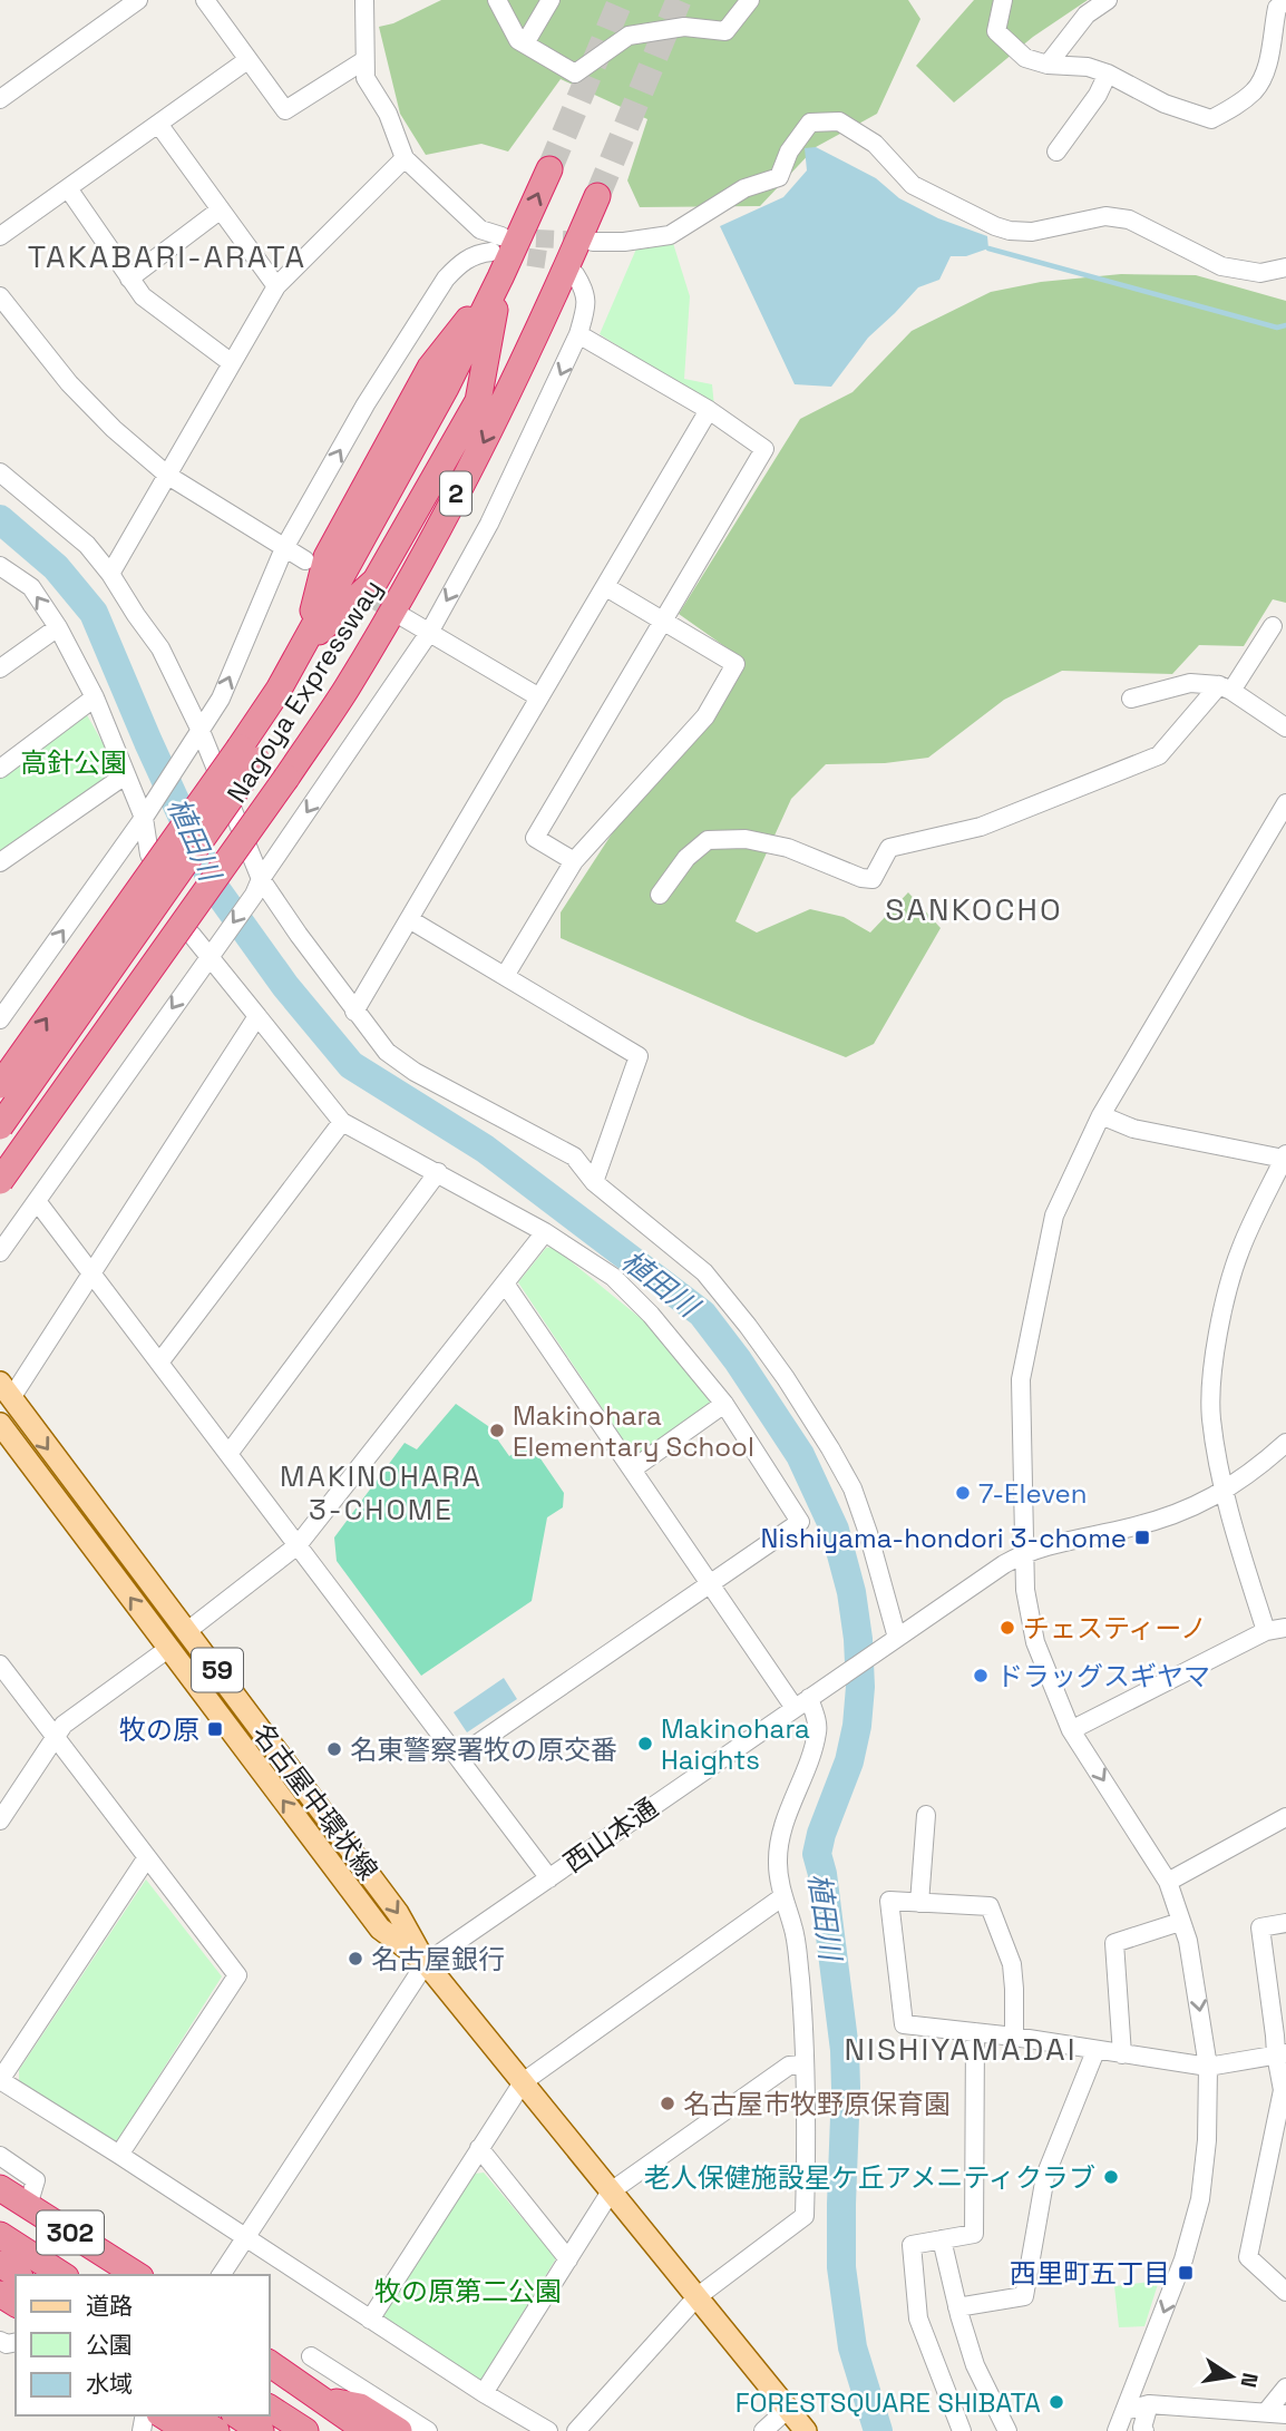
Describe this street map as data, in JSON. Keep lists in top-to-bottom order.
{
  "streets": {
    "highway": ["2", "Nagoya Expressway", "302"],
    "main road": ["59", "名古屋中環状線"],
    "street": ["西山本通"]
  },
  "crossings": [
    ["2", "Nagoya Expressway"],
    ["名古屋中環状線", "西山本通"]
  ],
  "districts": [
    "TAKABARI-ARATA",
    "SANKOCHO",
    "MAKINOHARA 3-CHOME",
    "NISHIYAMADAI"
  ],
  "water": ["植田川"],
  "parks": ["高針公園", "牧の原第二公園"],
  "places": {
    "other": [
      "Makinohara Elementary School",
      "7-Eleven",
      "チェスティーノ",
      "ドラッグスギヤマ",
      "Makinohara Haights",
      "名東警察署牧の原交番",
      "名古屋銀行",
      "名古屋市牧野原保育園",
      "老人保健施設星ケ丘アメニティクラブ",
      "FORESTSQUARE SHIBATA"
    ],
    "transit": ["Nishiyama-hondori 3-chome", "牧の原", "西里町五丁目"]
  },
  "legend": ["道路", "公園", "水域"],
  "north": "right"
}
